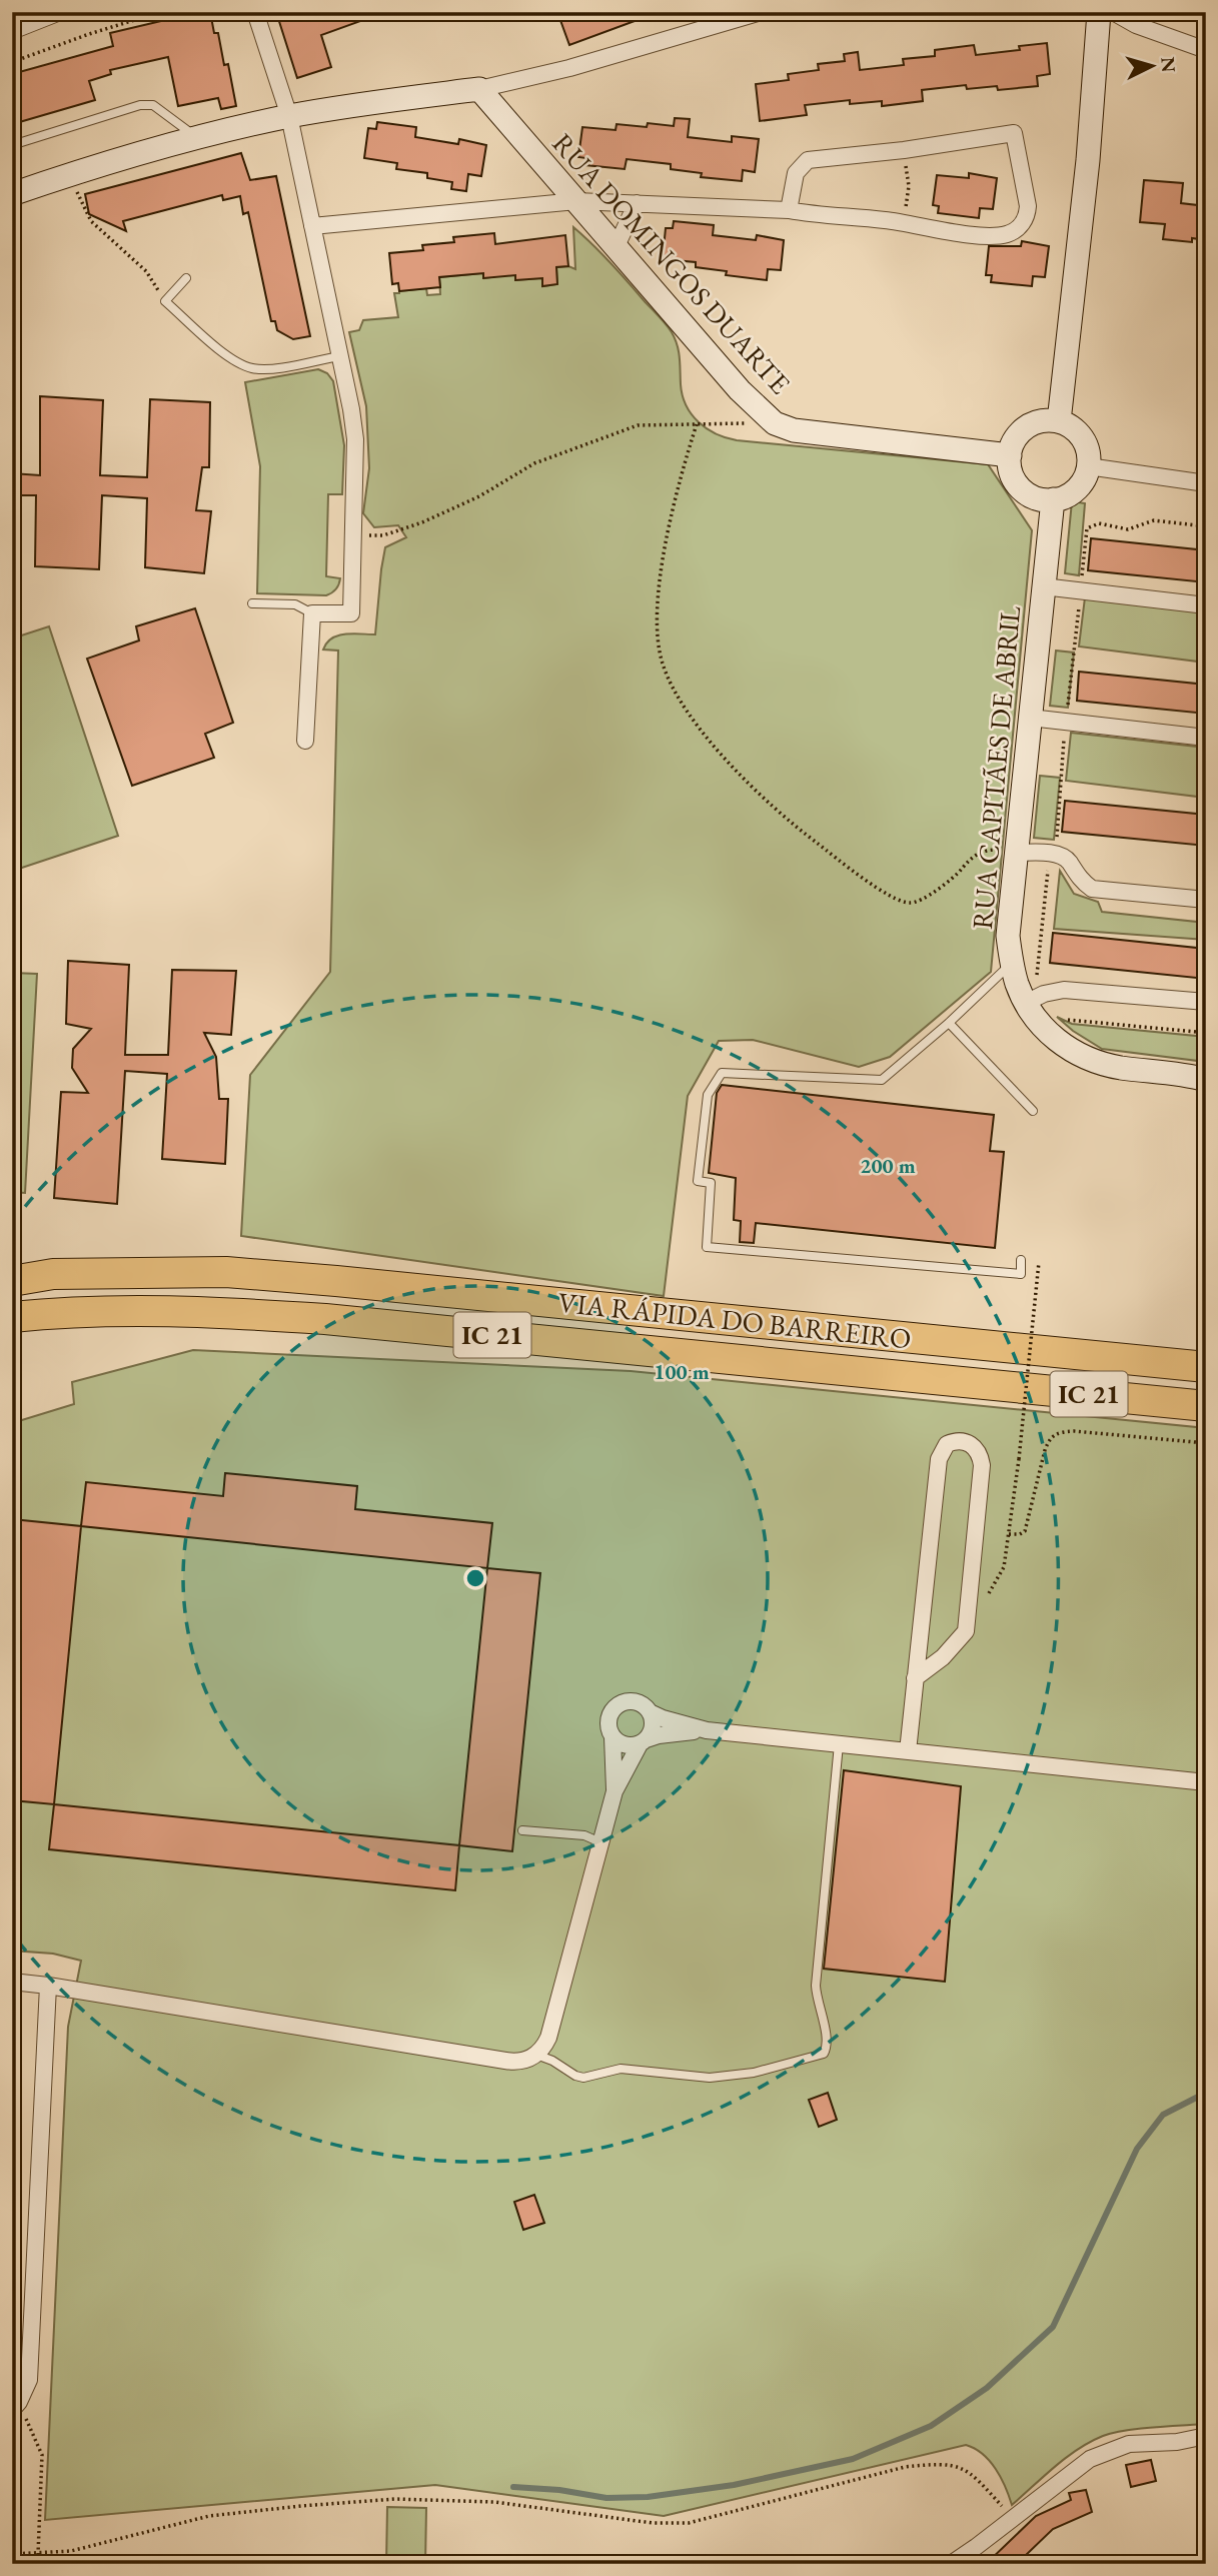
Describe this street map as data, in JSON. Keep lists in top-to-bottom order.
{
  "streets": {
    "highway": ["VIA RÁPIDA DO BARREIRO", "IC 21"],
    "street": ["RUA DOMINGOS DUARTE", "RUA CAPITÃES DE ABRIL"]
  },
  "crossings": [
    ["RUA DOMINGOS DUARTE", "RUA CAPITÃES DE ABRIL"]
  ],
  "north": "right",
  "rings": ["200 m", "100 m"]
}
